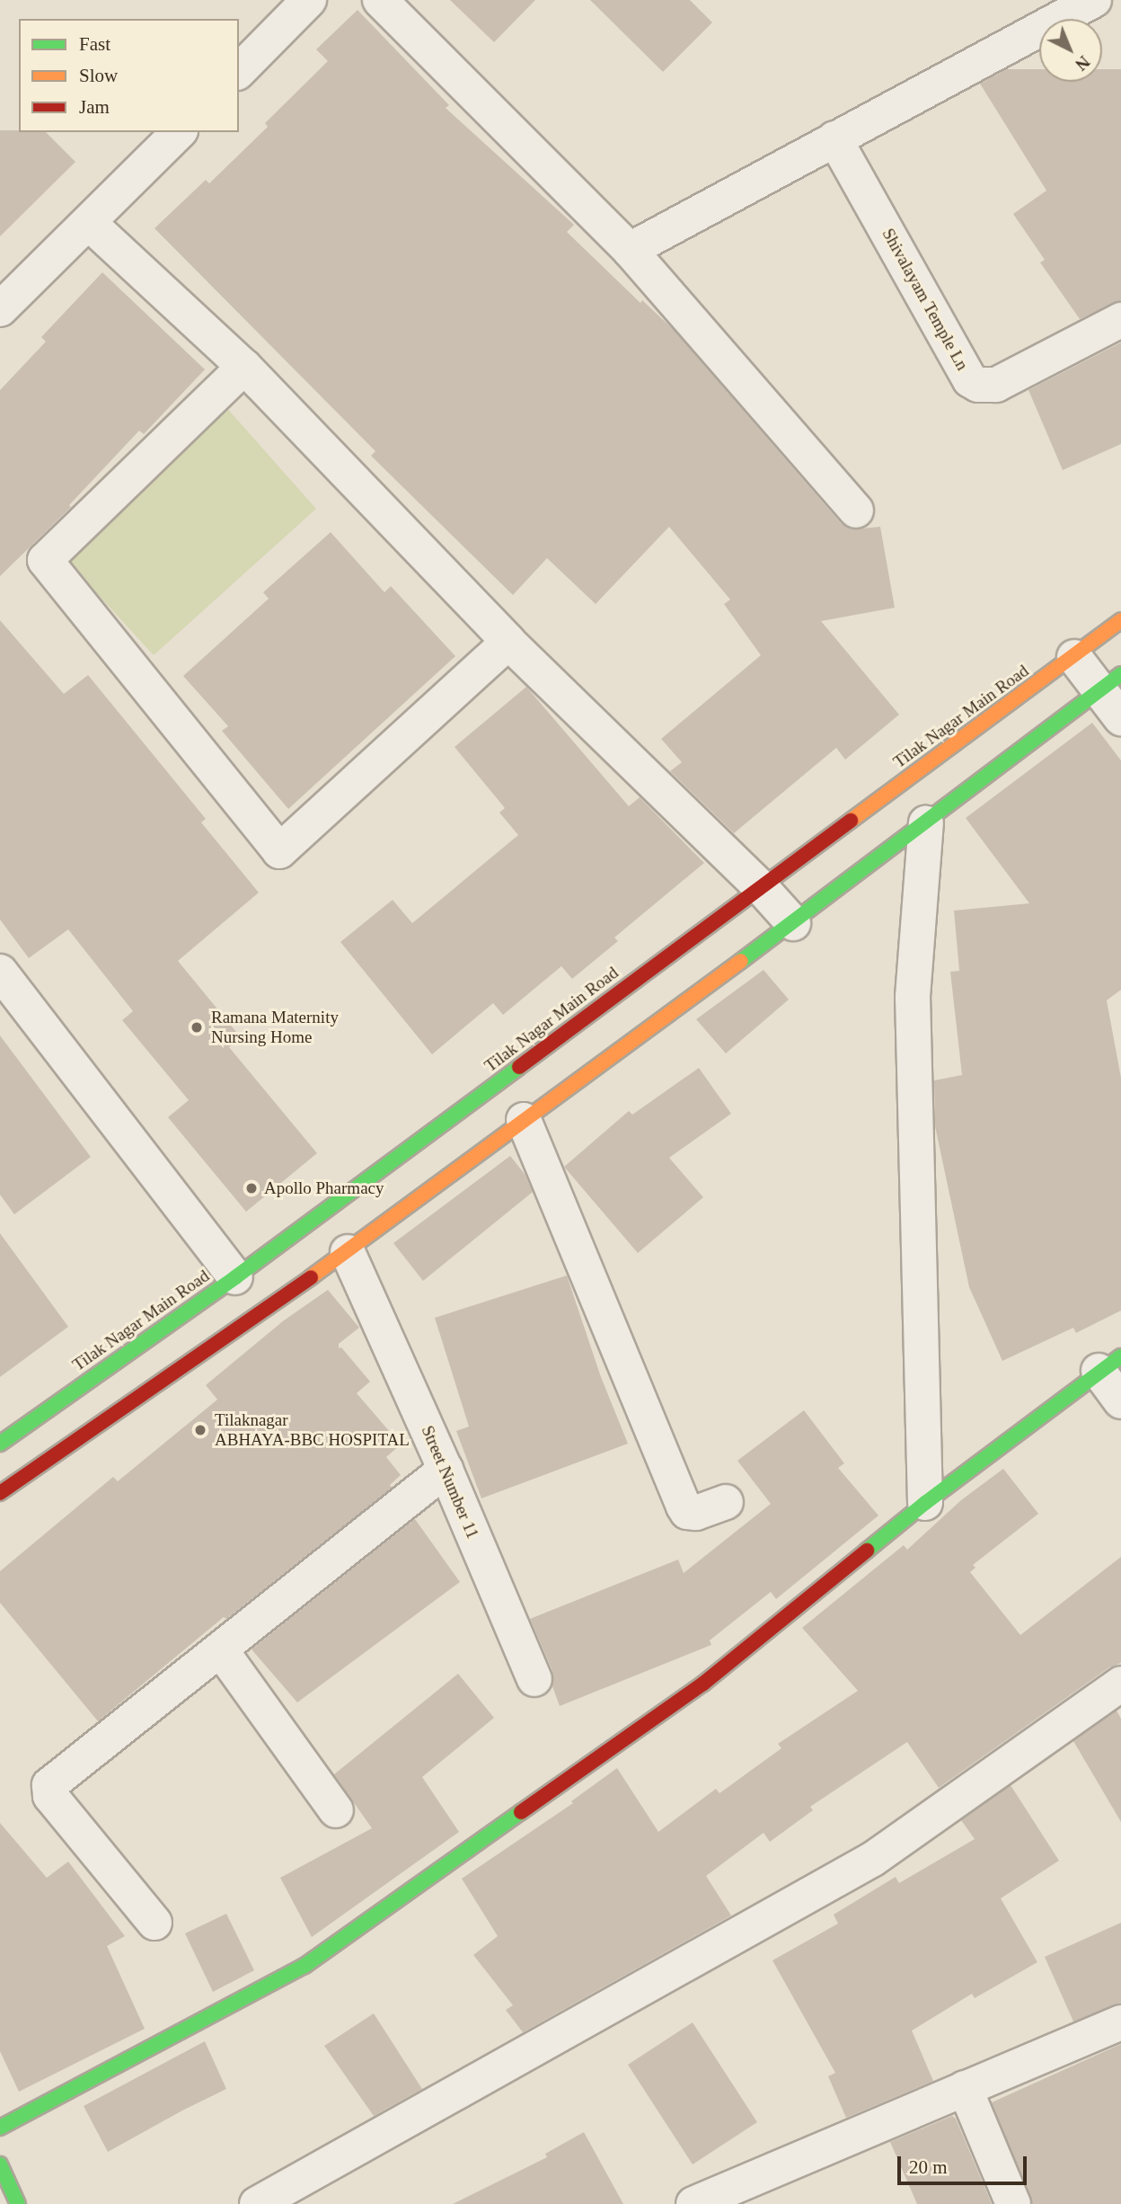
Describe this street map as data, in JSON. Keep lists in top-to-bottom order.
{
  "streets": {
    "main road": ["Tilak Nagar Main Road"],
    "street": ["Shivalayam Temple Ln", "Street Number 11"]
  },
  "places": ["Ramana Maternity Nursing Home", "Apollo Pharmacy", "Tilaknagar ABHAYA-BBC HOSPITAL"],
  "legend": ["Fast", "Slow", "Jam"],
  "scale_bar": "20 m",
  "north": "bottom right"
}
